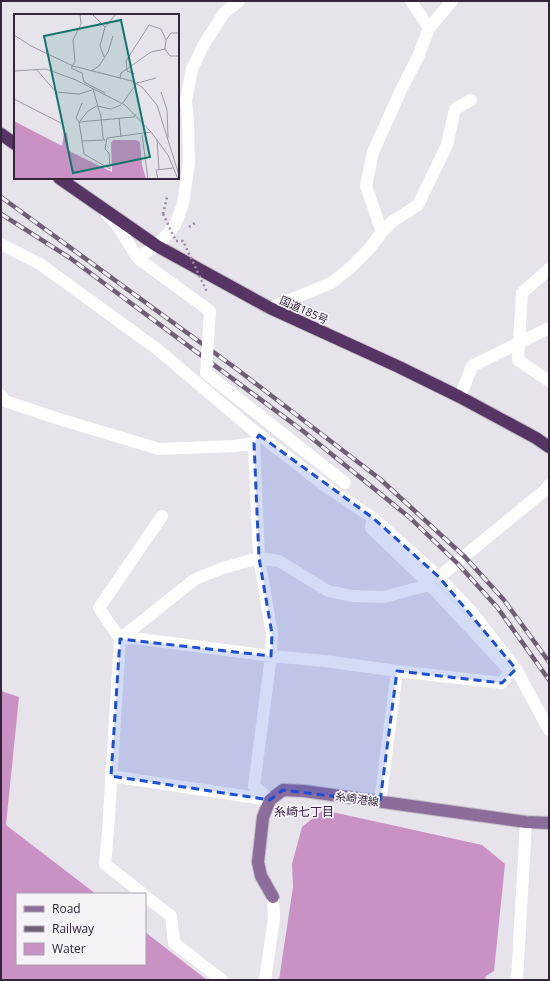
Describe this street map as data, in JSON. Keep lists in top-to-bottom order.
{
  "streets": {
    "highway": ["国道185号"],
    "main road": ["糸崎港線"]
  },
  "districts": ["糸崎七丁目"],
  "legend": ["Road", "Railway", "Water"]
}
